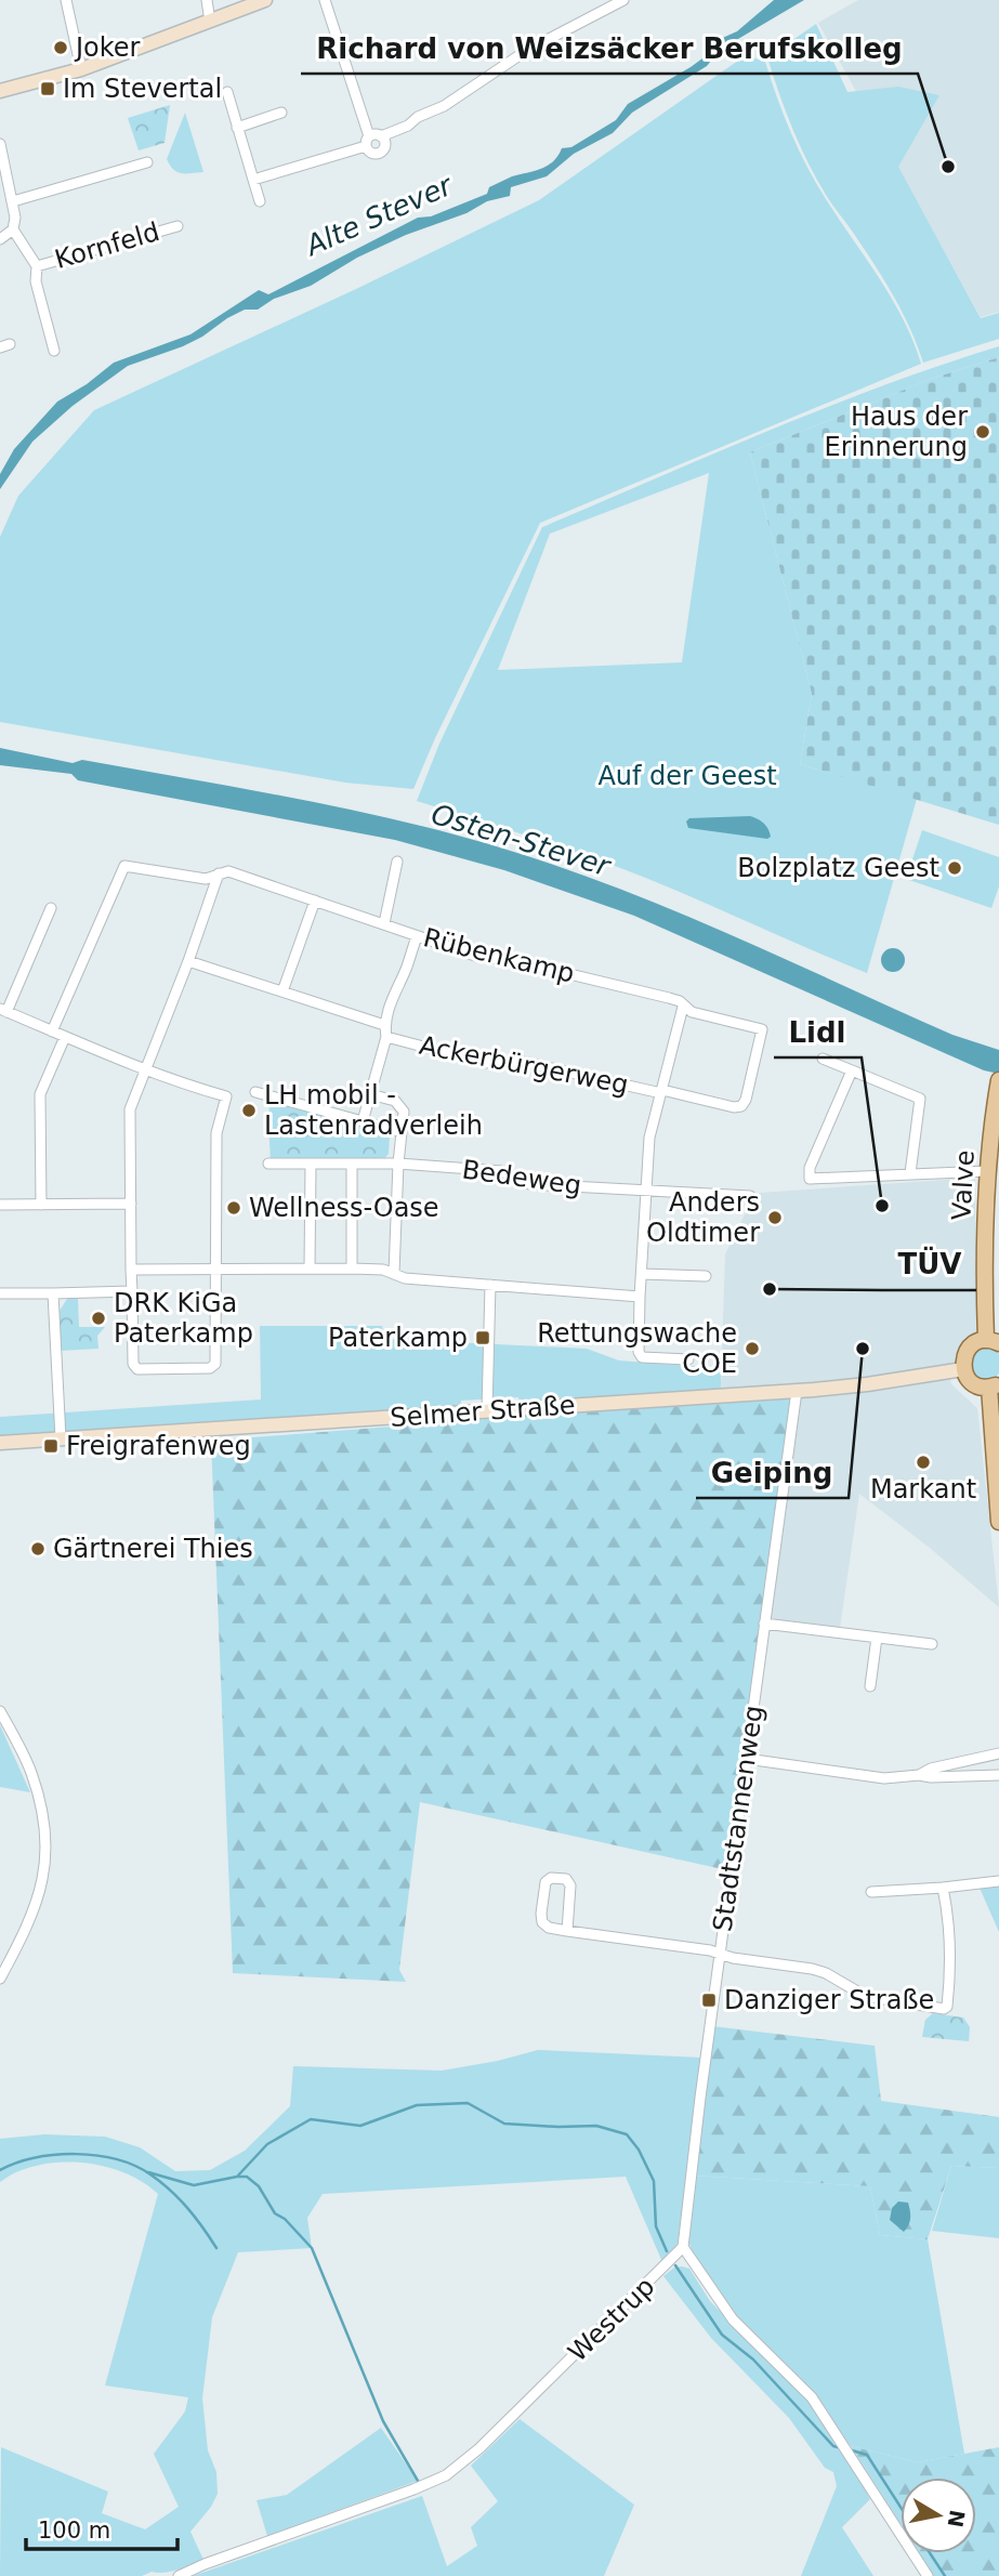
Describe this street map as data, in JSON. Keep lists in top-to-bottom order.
{
  "streets": {
    "main road": ["Valve", "Selmer Straße"],
    "street": [
      "Kornfeld",
      "Rübenkamp",
      "Ackerbürgerweg",
      "Bedeweg",
      "Stadtstannenweg",
      "Westrup"
    ]
  },
  "crossings": [
    ["Rübenkamp", "Ackerbürgerweg"],
    ["Selmer Straße", "Stadtstannenweg"],
    ["Stadtstannenweg", "Westrup"]
  ],
  "water": ["Alte Stever", "Osten-Stever"],
  "parks": ["Auf der Geest"],
  "places": {
    "other": [
      "Joker",
      "Richard von Weizsäcker Berufskolleg",
      "Haus der Erinnerung",
      "Bolzplatz Geest",
      "LH mobil - Lastenradverleih",
      "Lidl",
      "Wellness-Oase",
      "Anders Oldtimer",
      "TÜV",
      "DRK KiGa Paterkamp",
      "Rettungswache COE",
      "Geiping",
      "Markant",
      "Gärtnerei Thies"
    ],
    "transit": [
      "Im Stevertal",
      "Paterkamp",
      "Freigrafenweg",
      "Danziger Straße"
    ]
  },
  "scale_bar": "100 m",
  "north": "right"
}
